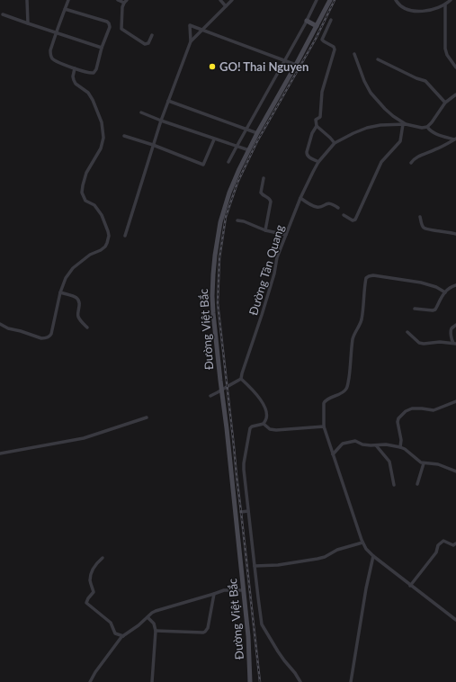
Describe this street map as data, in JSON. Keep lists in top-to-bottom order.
{
  "streets": {
    "main road": ["Đường Việt Bắc"],
    "street": ["Đường Tân Quang"]
  },
  "places": ["GO! Thai Nguyen"]
}
